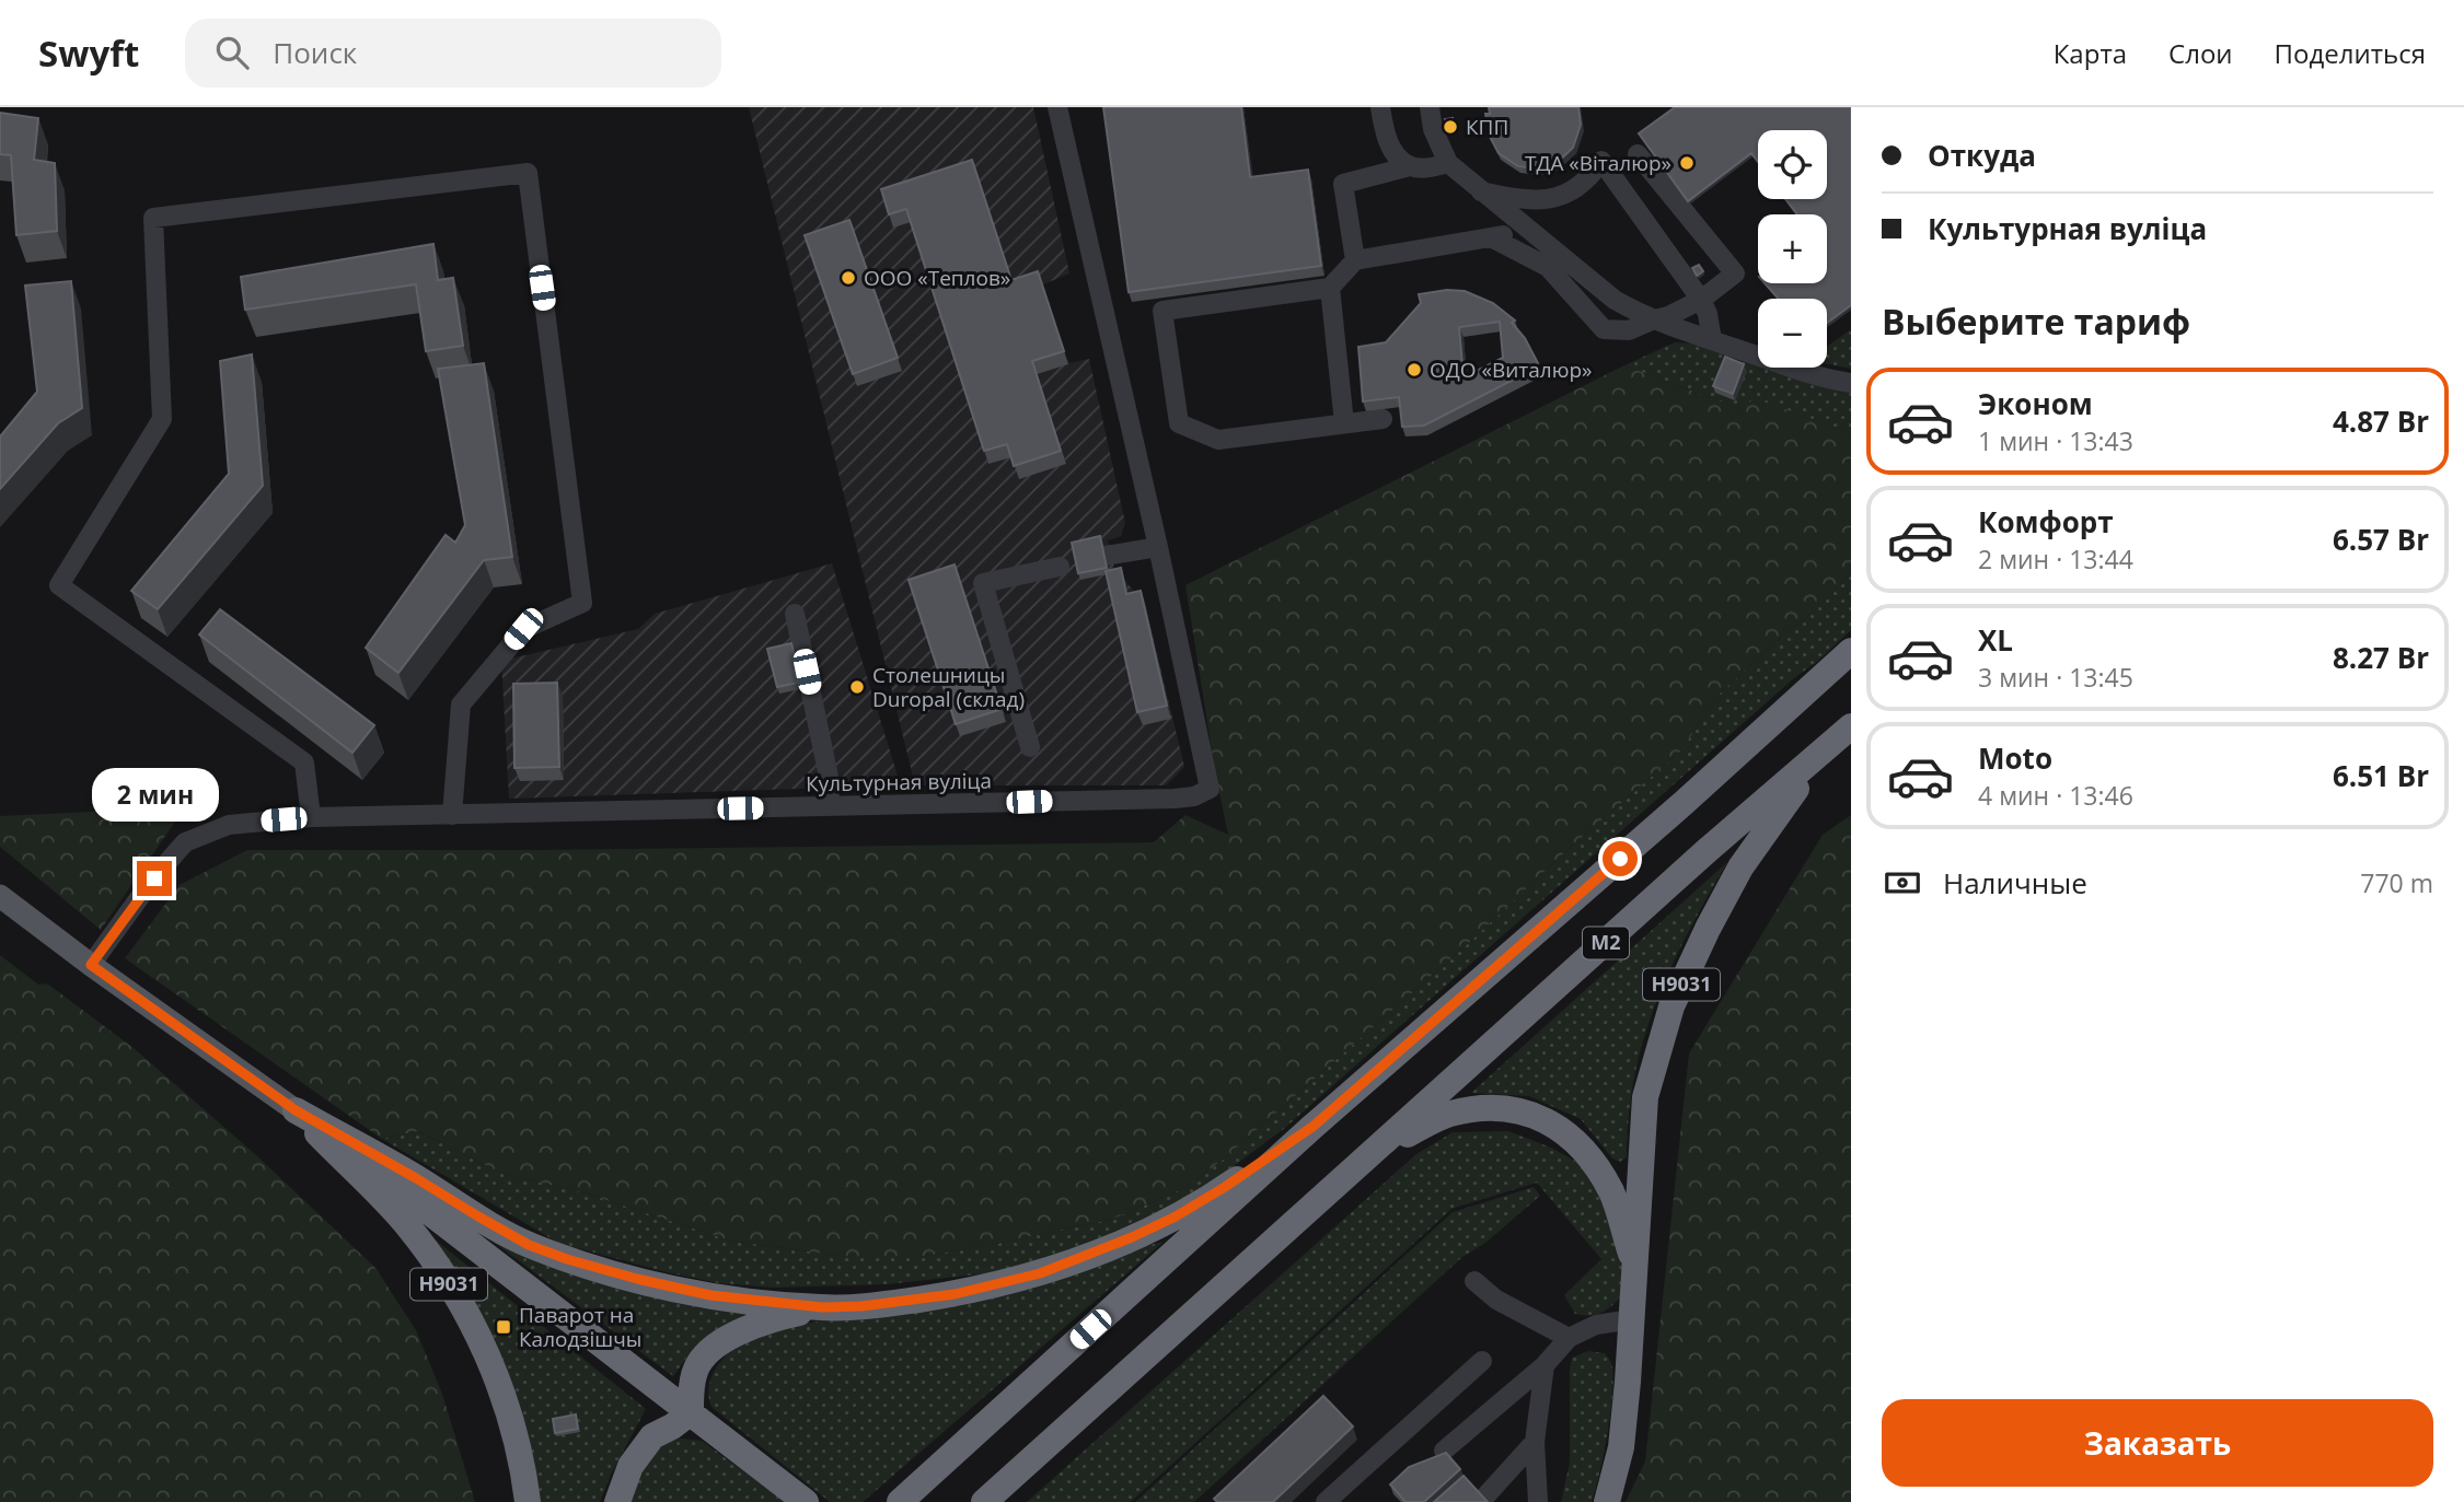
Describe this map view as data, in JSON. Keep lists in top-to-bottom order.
{
  "streets": {
    "highway": ["М2", "Н9031"],
    "street": ["Культурная вуліца"]
  },
  "crossings": [
    ["Культурная вуліца", "Н9031"],
    ["М2", "Н9031"]
  ],
  "places": {
    "other": [
      "КПП",
      "ТДА «Віталюр»",
      "ООО «Теплов»",
      "ОДО «Виталюр»",
      "Столешницы Duropal (склад)"
    ],
    "transit": ["Паварот на Калодзішчы"]
  },
  "page": {
    "header": "Swyft",
    "search": "Поиск",
    "nav": ["Карта", "Слои", "Поделиться"],
    "banner": ["Откуда", "Культурная вуліца"],
    "map_buttons": ["+", "−"],
    "heading": "Выберите тариф",
    "list": [
      {
        "name": "Эконом",
        "note": "1 мин · 13:43",
        "value": "4.87 Br"
      },
      {
        "name": "Комфорт",
        "note": "2 мин · 13:44",
        "value": "6.57 Br"
      },
      {
        "name": "XL",
        "note": "3 мин · 13:45",
        "value": "8.27 Br"
      },
      {
        "name": "Moto",
        "note": "4 мин · 13:46",
        "value": "6.51 Br"
      }
    ],
    "bubble": "2 мин",
    "pay": ["Наличные", "770 m"],
    "buttons": "Заказать"
  }
}
